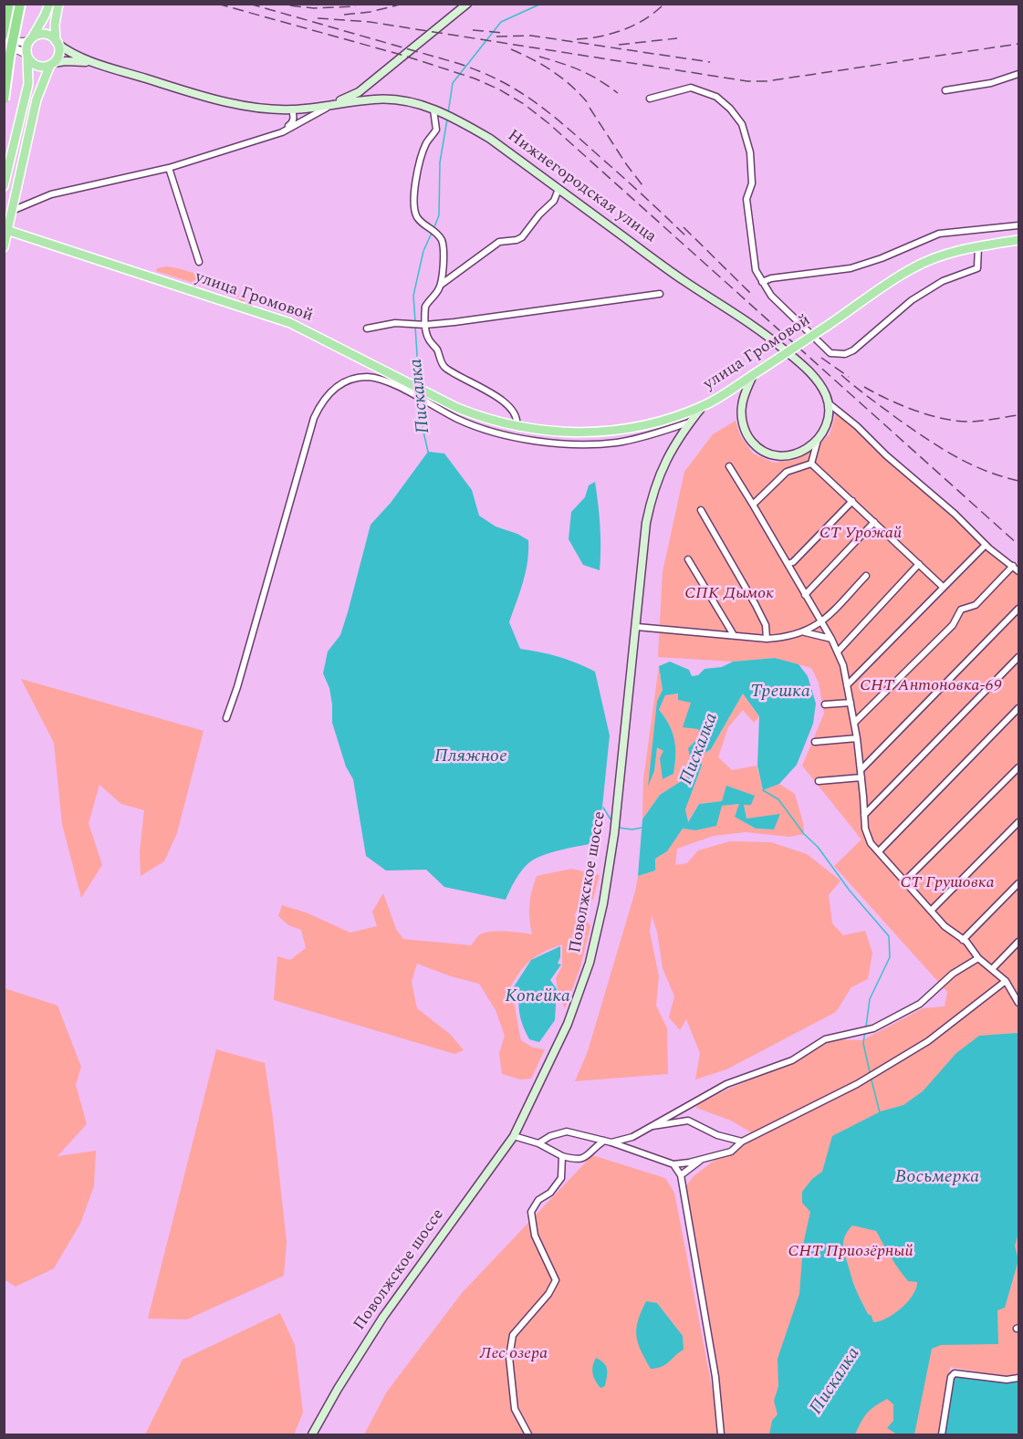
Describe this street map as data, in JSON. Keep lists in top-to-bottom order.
{
  "streets": {
    "main road": ["Нижнегородская улица", "улица Громовой", "Поволжское шоссе"]
  },
  "crossings": [
    ["улица Громовой", "Поволжское шоссе"]
  ],
  "water": [
    "Пискалка",
    "Трешка",
    "Пляжное",
    "Копейка",
    "Восьмерка"
  ],
  "parks": [
    "СТ Урожай",
    "СПК Дымок",
    "СНТ Антоновка-69",
    "СТ Грушовка",
    "СНТ Приозёрный",
    "Лес озера"
  ]
}
